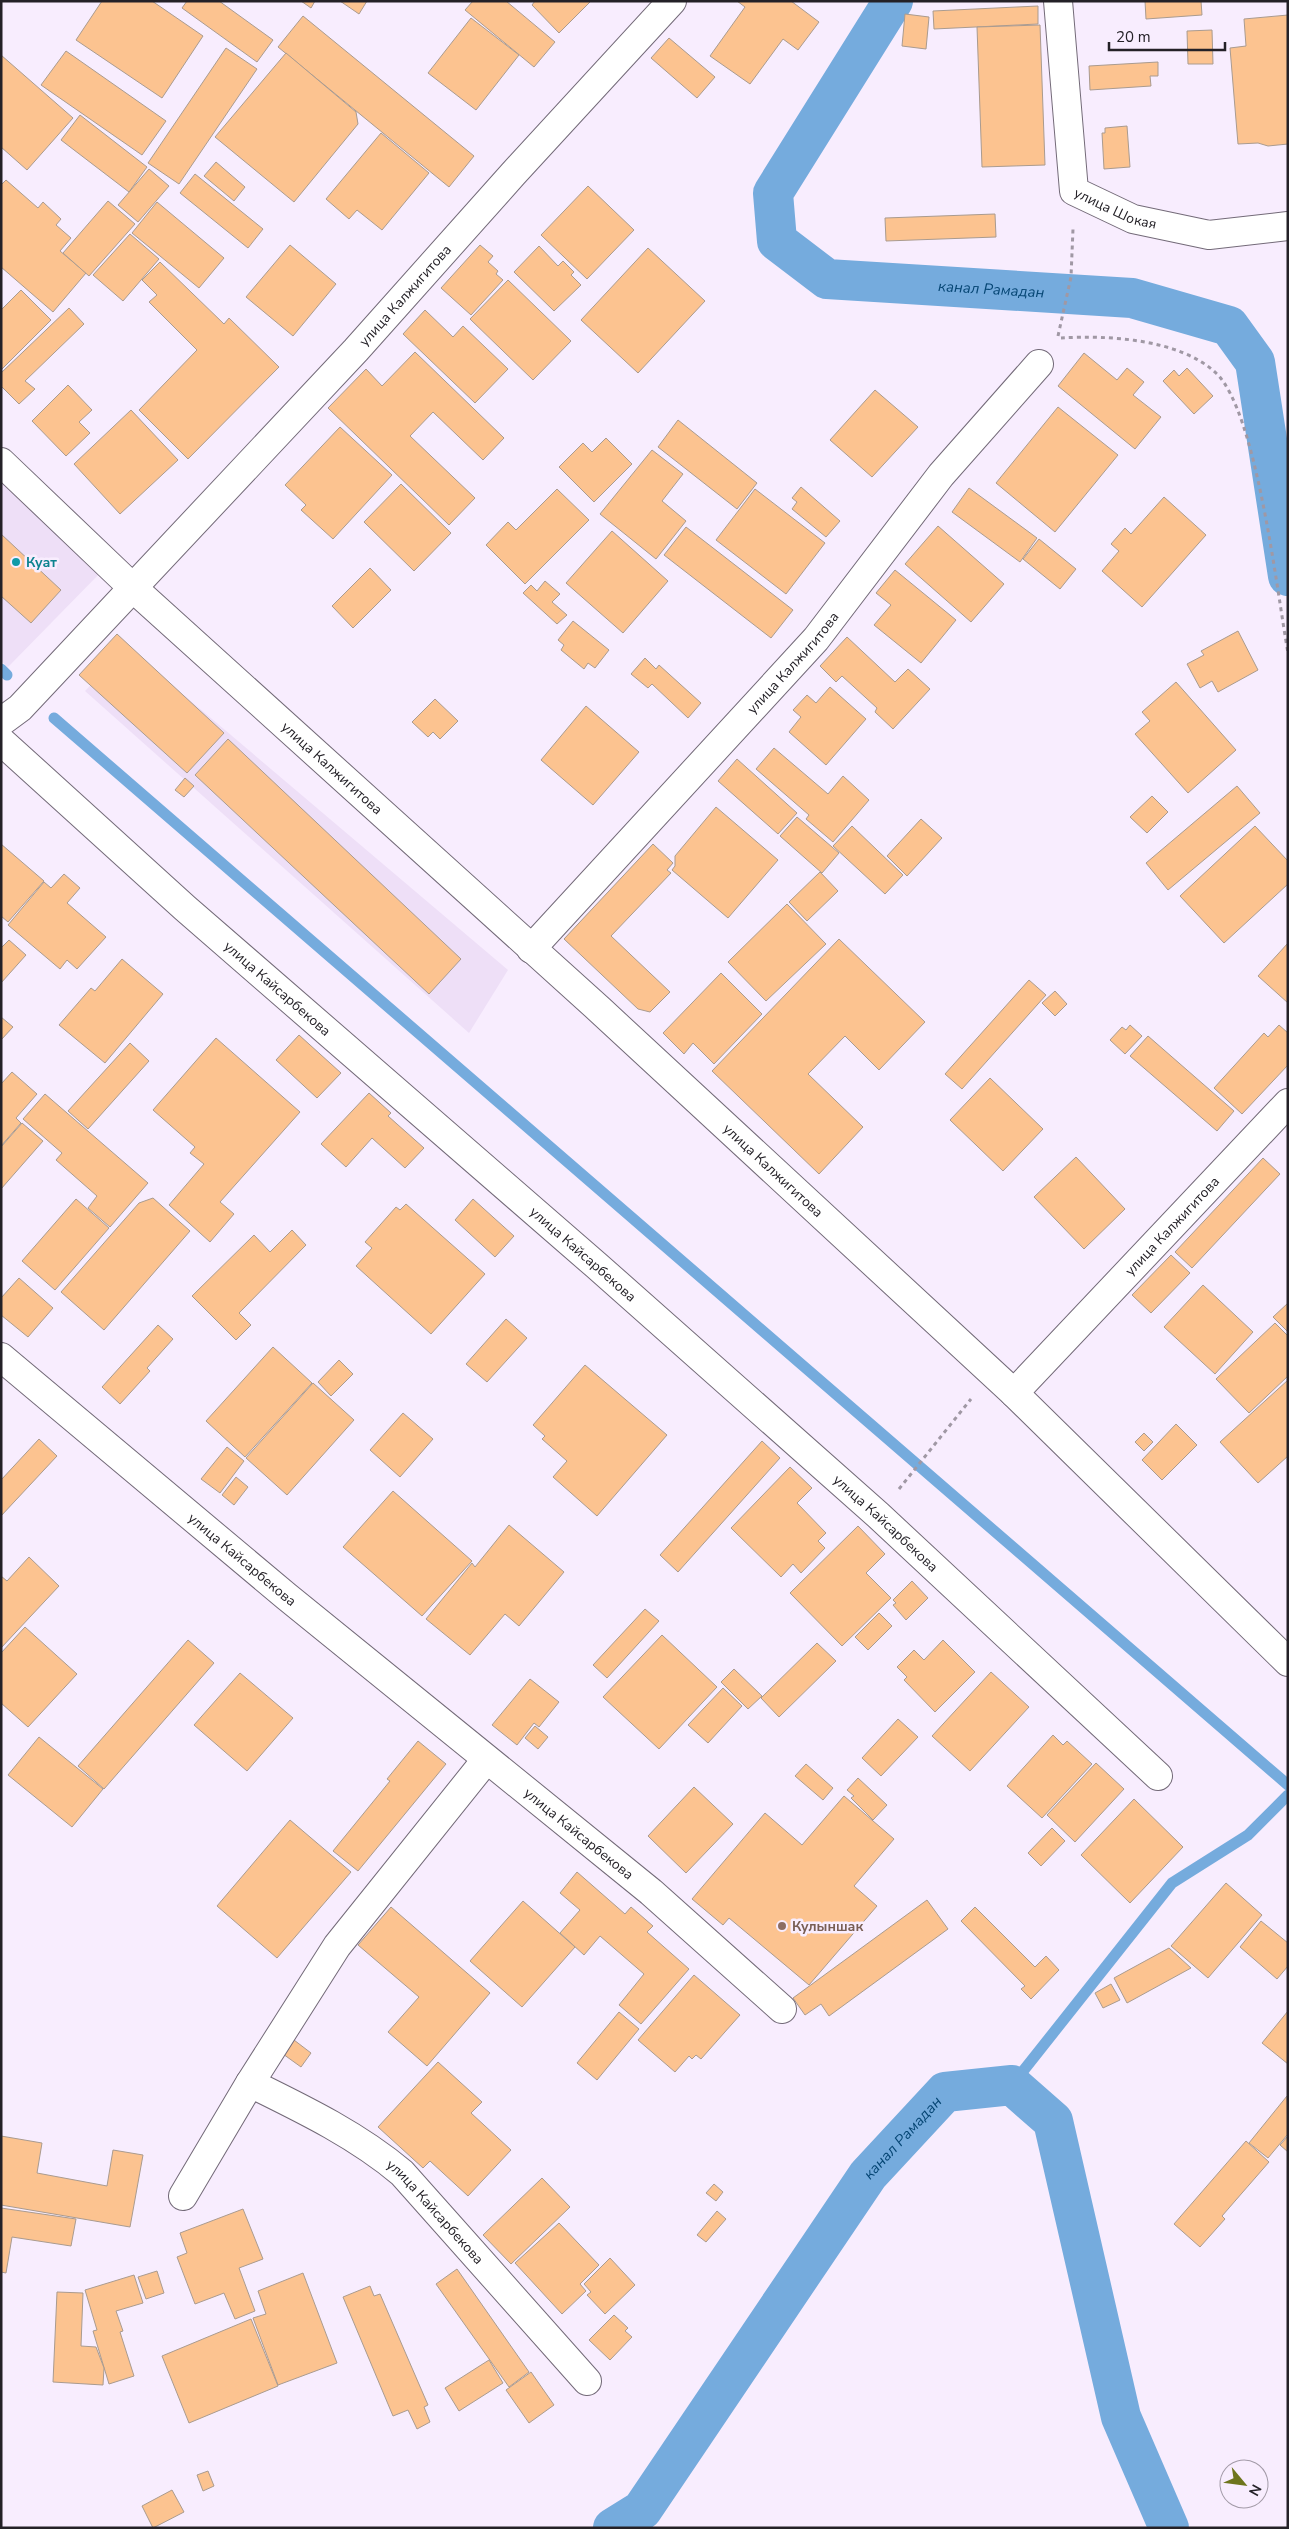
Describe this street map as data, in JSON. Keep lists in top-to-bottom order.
{
  "streets": {
    "street": ["улица Шокая", "улица Калжигитова", "улица Кайсарбекова"]
  },
  "water": ["канал Рамадан"],
  "places": ["Куат", "Кулыншак"],
  "scale_bar": "20 m",
  "north": "bottom right"
}
